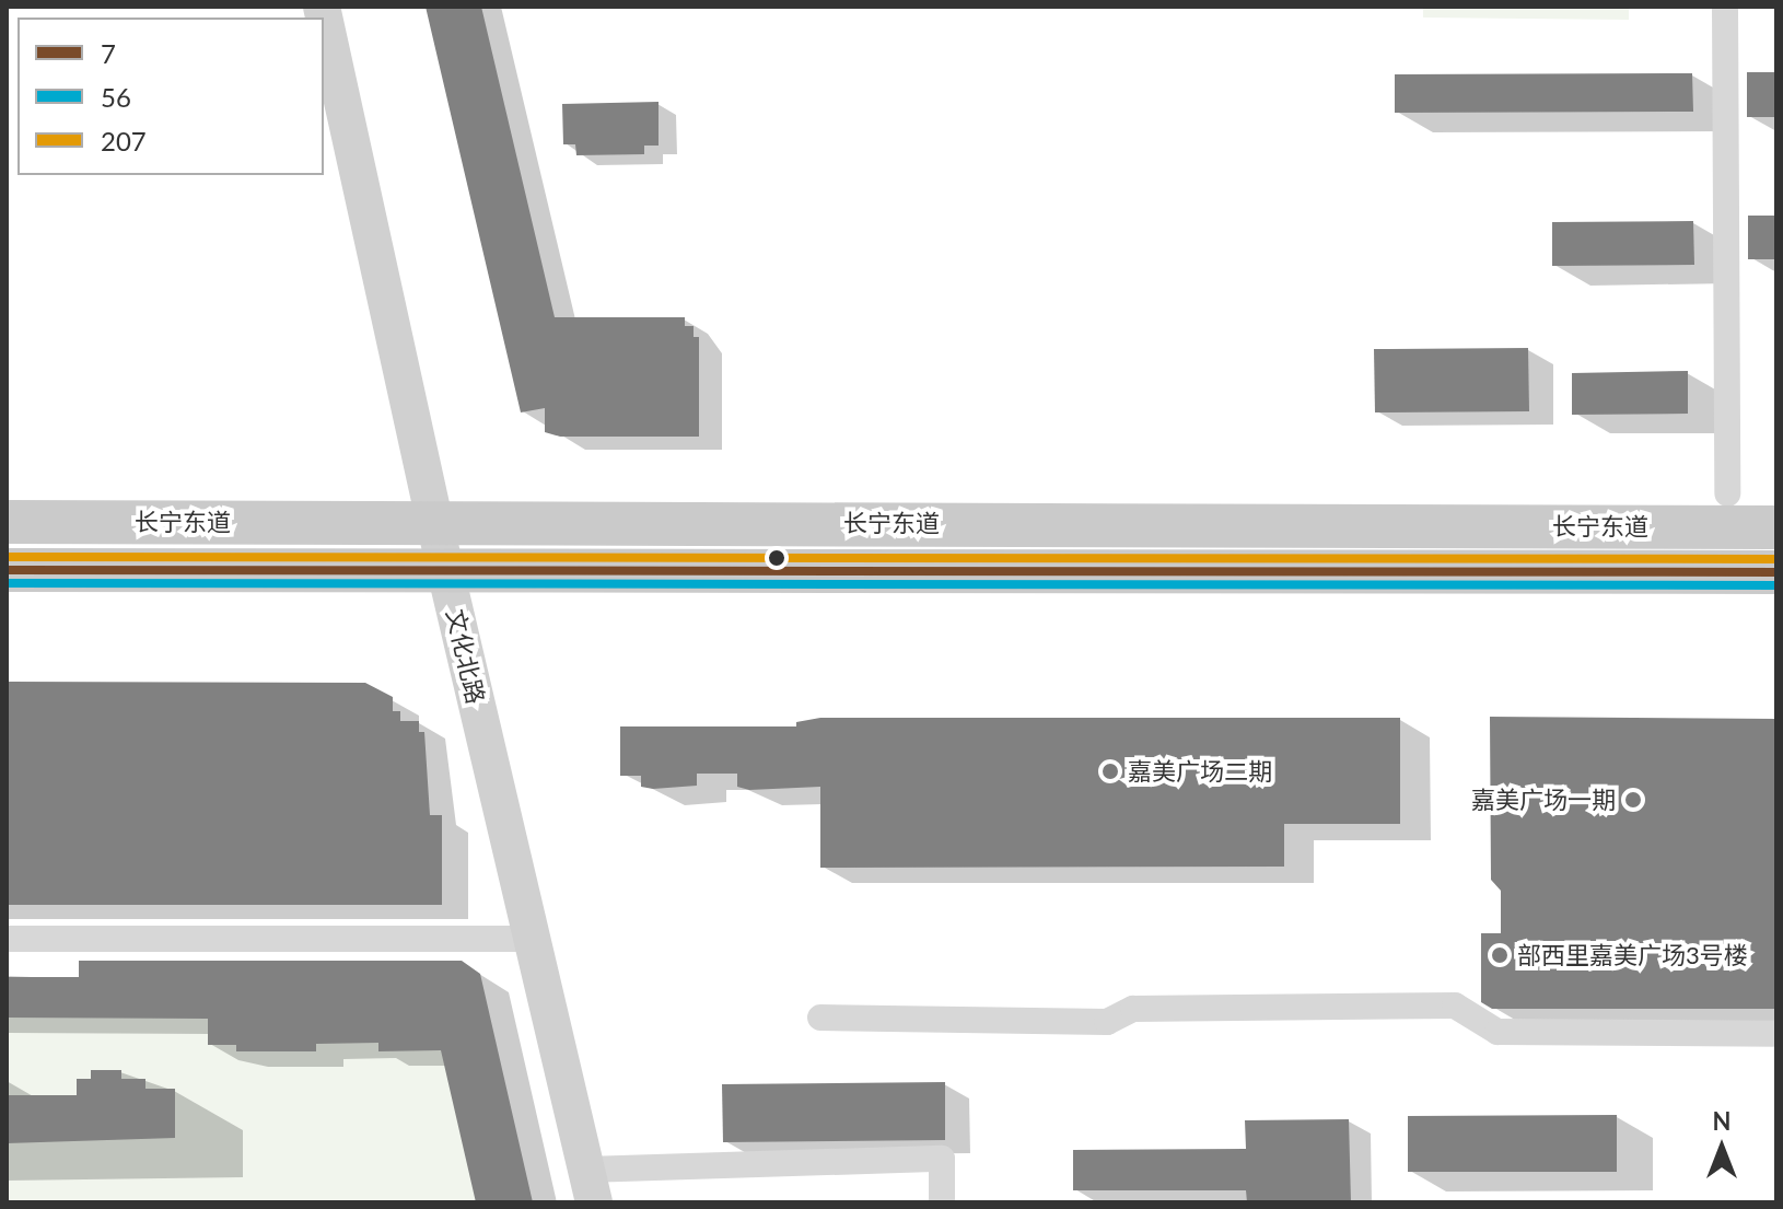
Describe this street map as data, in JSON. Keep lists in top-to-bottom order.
{
  "streets": {
    "main road": ["长宁东道"],
    "street": ["文化北路"]
  },
  "crossings": [
    ["长宁东道", "文化北路"]
  ],
  "places": ["嘉美广场二期", "嘉美广场一期", "部西里嘉美广场3号楼"],
  "lines": ["transit line 207", "transit line 7", "transit line 56"],
  "legend": ["7", "56", "207"],
  "north": "top"
}
